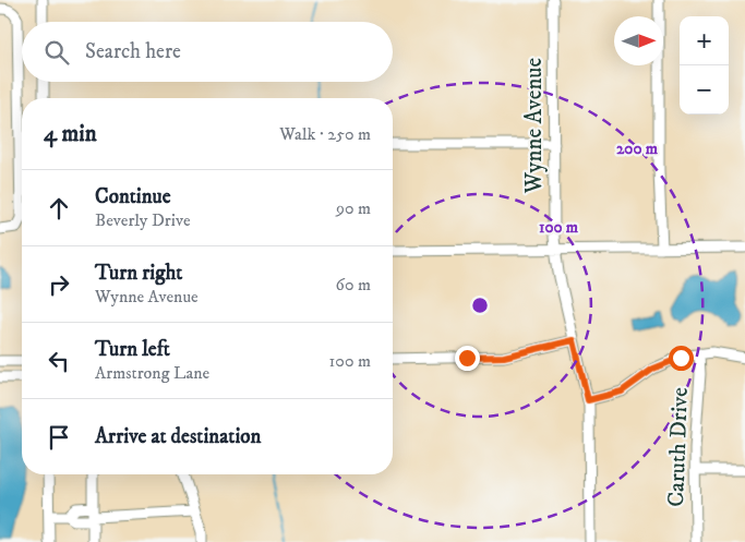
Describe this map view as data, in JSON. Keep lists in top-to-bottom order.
{
  "streets": {
    "street": ["Wynne Avenue", "Caruth Drive"]
  },
  "north": "right",
  "page": {
    "map_buttons": ["+", "−"],
    "search": "Search here",
    "heading": ["4 min", "Walk · 250 m"],
    "list": [
      ["Continue", "Beverly Drive", "90 m"],
      ["Turn right", "Wynne Avenue", "60 m"],
      ["Turn left", "Armstrong Lane", "100 m"],
      "Arrive at destination"
    ]
  },
  "rings": ["200 m", "100 m"]
}
